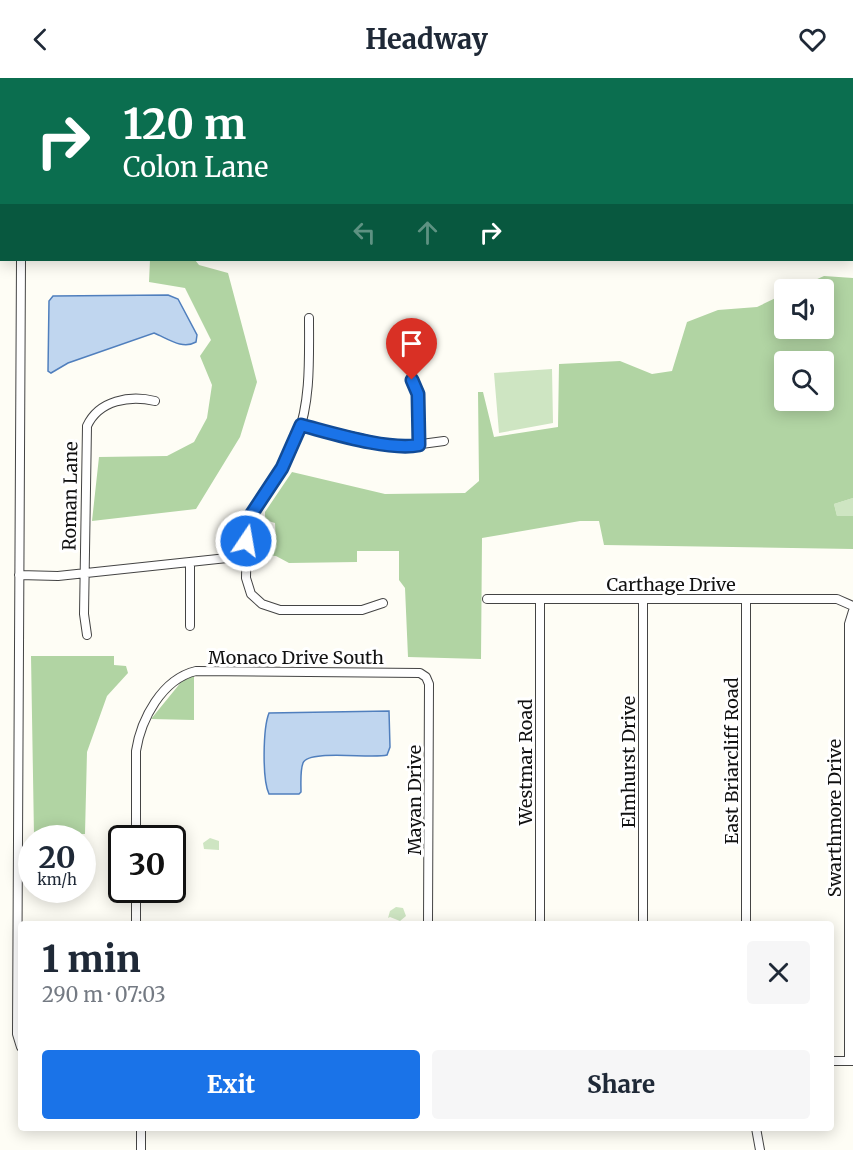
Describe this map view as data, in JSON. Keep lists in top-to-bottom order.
{
  "streets": {
    "street": [
      "Roman Lane",
      "Carthage Drive",
      "Monaco Drive South",
      "East Briarcliff Road",
      "Westmar Road",
      "Elmhurst Drive",
      "Mayan Drive",
      "Swarthmore Drive"
    ]
  },
  "crossings": [
    ["Carthage Drive", "East Briarcliff Road"],
    ["Carthage Drive", "Westmar Road"],
    ["Carthage Drive", "Elmhurst Drive"],
    ["Carthage Drive", "Swarthmore Drive"],
    ["Monaco Drive South", "Mayan Drive"]
  ],
  "page": {
    "header": "Headway",
    "turn": ["120 m", "Colon Lane"],
    "speed": "20 km/h",
    "limit": "30",
    "heading": ["1 min", "290 m · 07:03"],
    "buttons": ["Exit", "Share"]
  }
}
